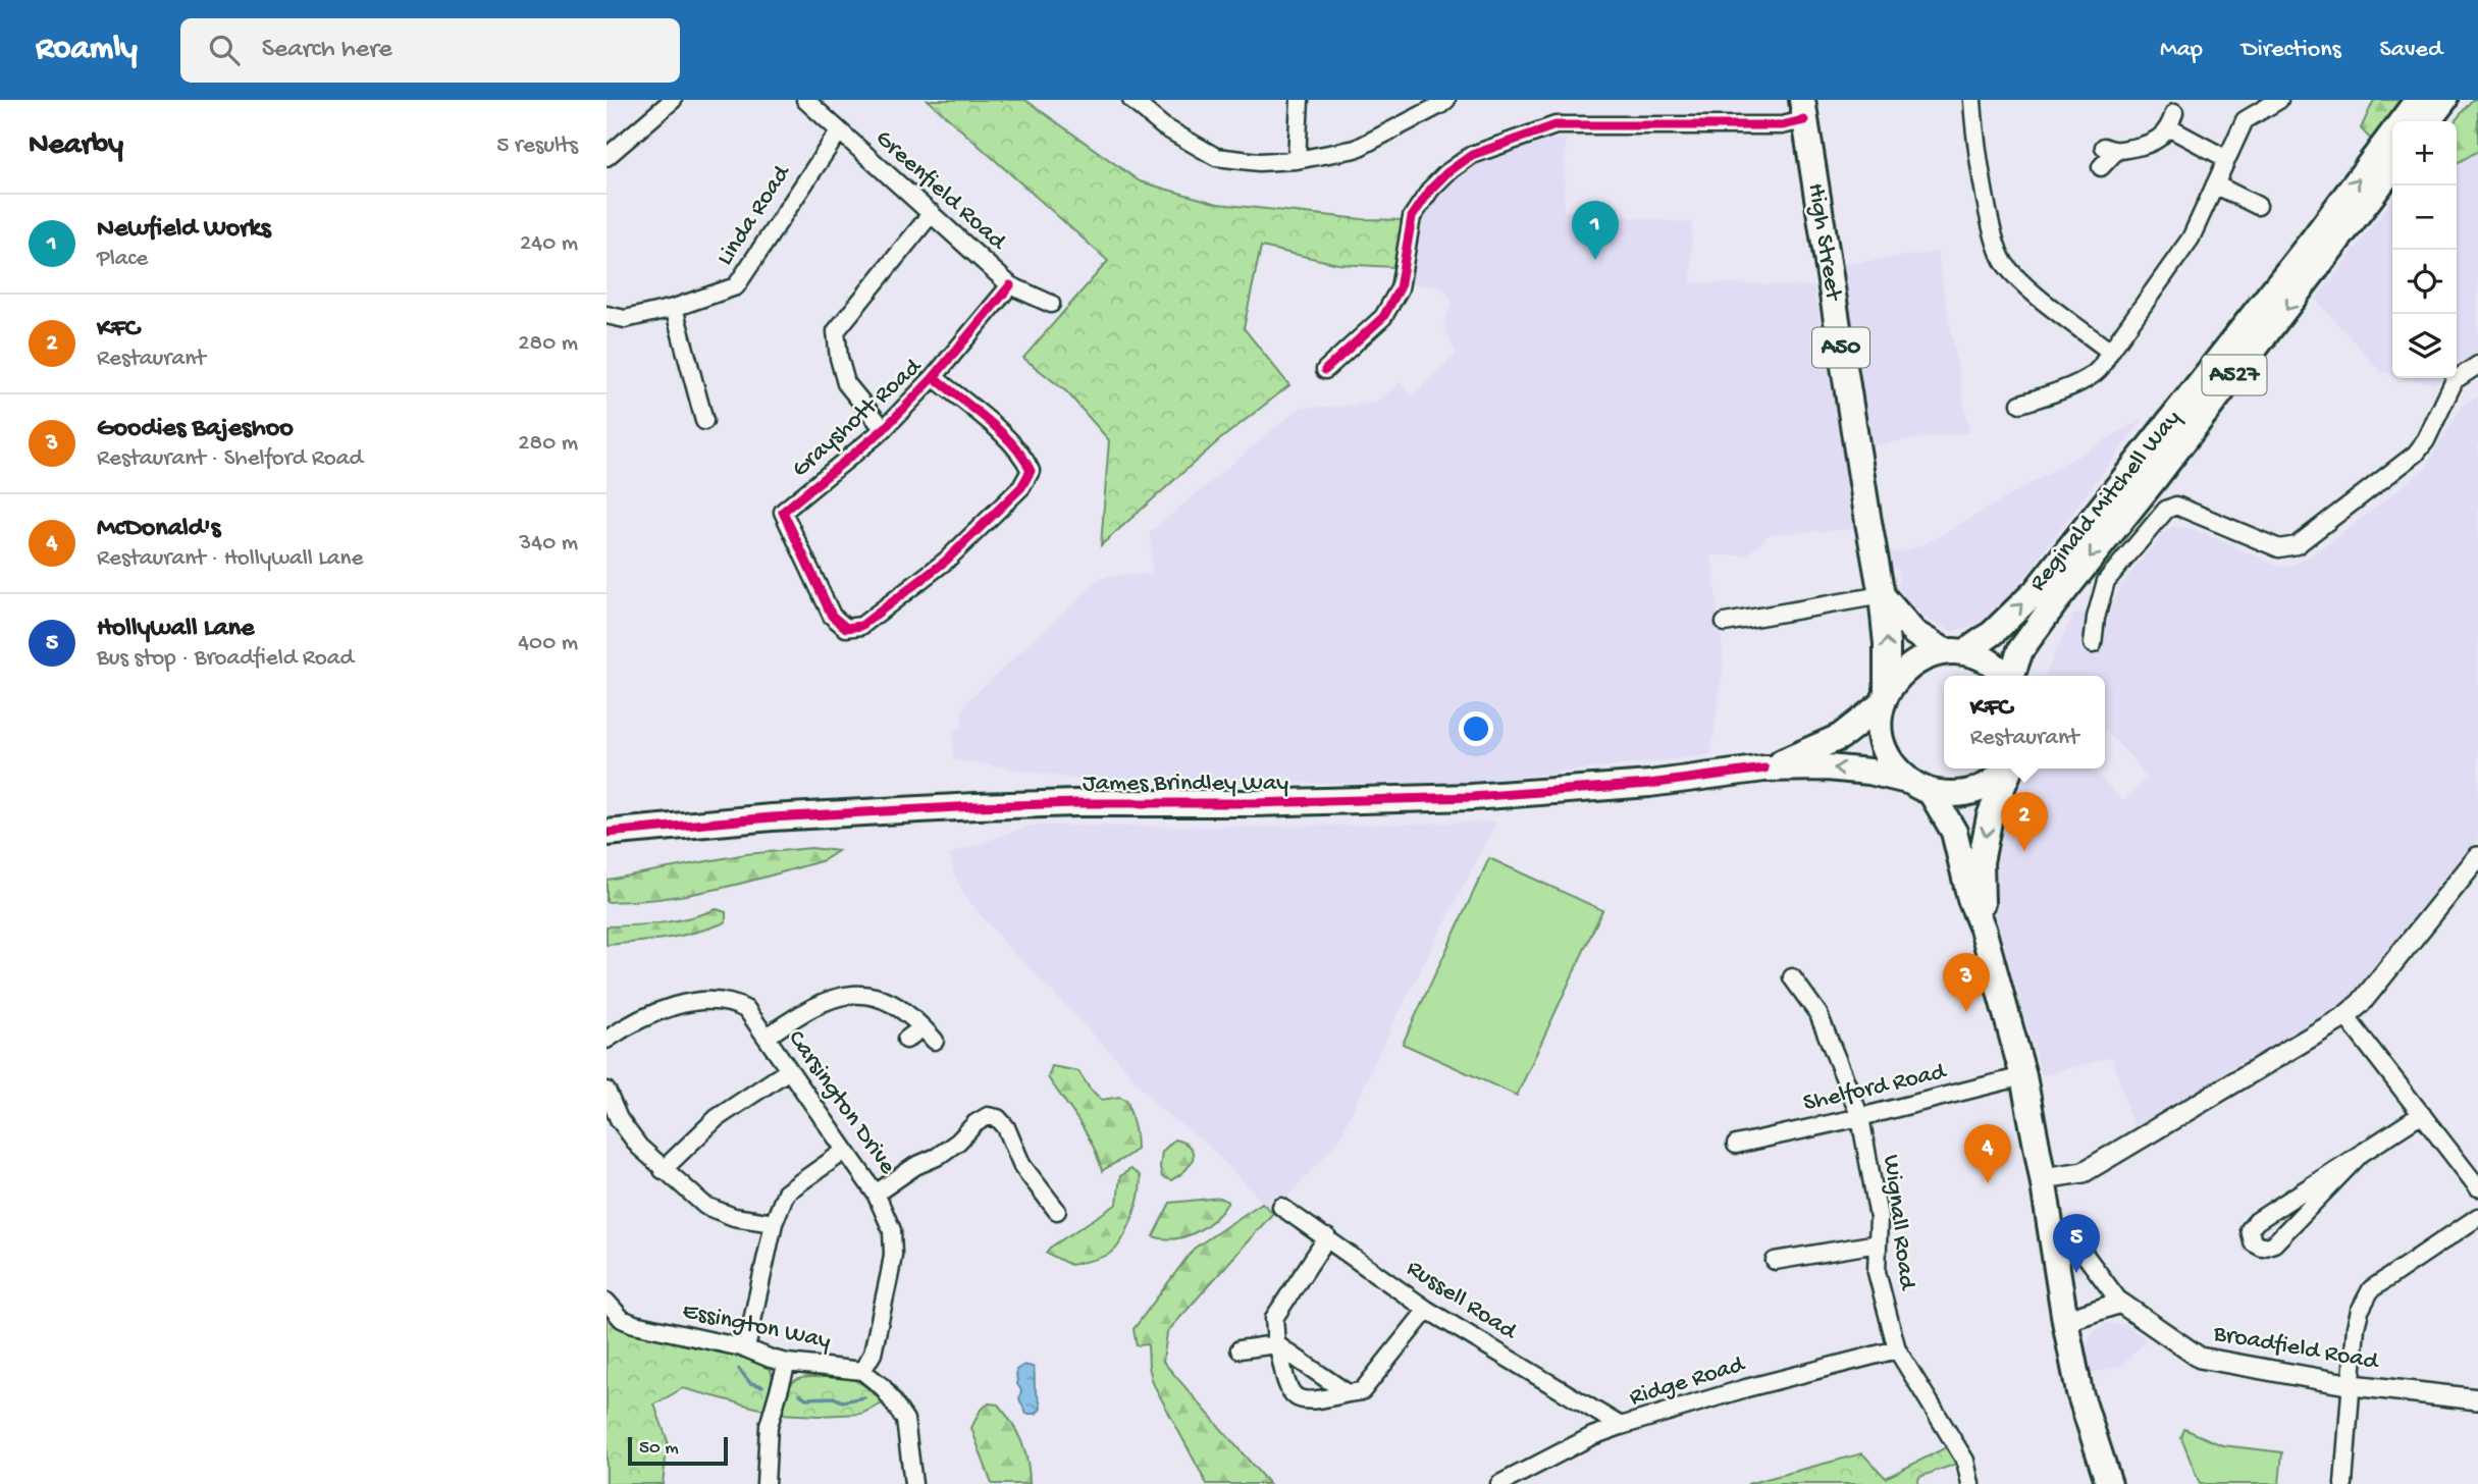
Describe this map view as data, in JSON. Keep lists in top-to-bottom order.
{
  "streets": {
    "main road": [
      "High Street",
      "A50",
      "A527",
      "Reginald Mitchell Way",
      "James Brindley Way"
    ],
    "street": [
      "Greenfield Road",
      "Linda Road",
      "Grayshott Road",
      "Shelford Road",
      "Carsington Drive",
      "Wignall Road",
      "Russell Road",
      "Essington Way",
      "Broadfield Road",
      "Ridge Road"
    ]
  },
  "crossings": [
    ["Greenfield Road", "Linda Road"],
    ["Greenfield Road", "Grayshott Road"],
    ["High Street", "A50"],
    ["High Street", "Reginald Mitchell Way"],
    ["High Street", "James Brindley Way"],
    ["A50", "Reginald Mitchell Way"],
    ["A50", "James Brindley Way"],
    ["Reginald Mitchell Way", "James Brindley Way"],
    ["Shelford Road", "Wignall Road"],
    ["Carsington Drive", "Essington Way"],
    ["Wignall Road", "Ridge Road"],
    ["Russell Road", "Ridge Road"]
  ],
  "scale_bar": "50 m",
  "page": {
    "header": "Roamly",
    "search": "Search here",
    "nav": ["Map", "Directions", "Saved"],
    "heading": ["Nearby", "5 results"],
    "map_buttons": ["+", "−"],
    "list": [
      {
        "mark": "1",
        "name": "Newfield Works",
        "note": "Place",
        "value": "240 m"
      },
      {
        "mark": "2",
        "name": "KFC",
        "note": "Restaurant",
        "value": "280 m"
      },
      {
        "mark": "3",
        "name": "Goodies Bajeshoo",
        "note": "Restaurant · Shelford Road",
        "value": "280 m"
      },
      {
        "mark": "4",
        "name": "McDonald's",
        "note": "Restaurant · Hollywall Lane",
        "value": "340 m"
      },
      {
        "mark": "5",
        "name": "Hollywall Lane",
        "note": "Bus stop · Broadfield Road",
        "value": "400 m"
      }
    ],
    "pins": [
      "1",
      "2",
      "3",
      "4",
      "5"
    ],
    "popup": ["KFC", "Restaurant"],
    "scale": "50 m"
  }
}
